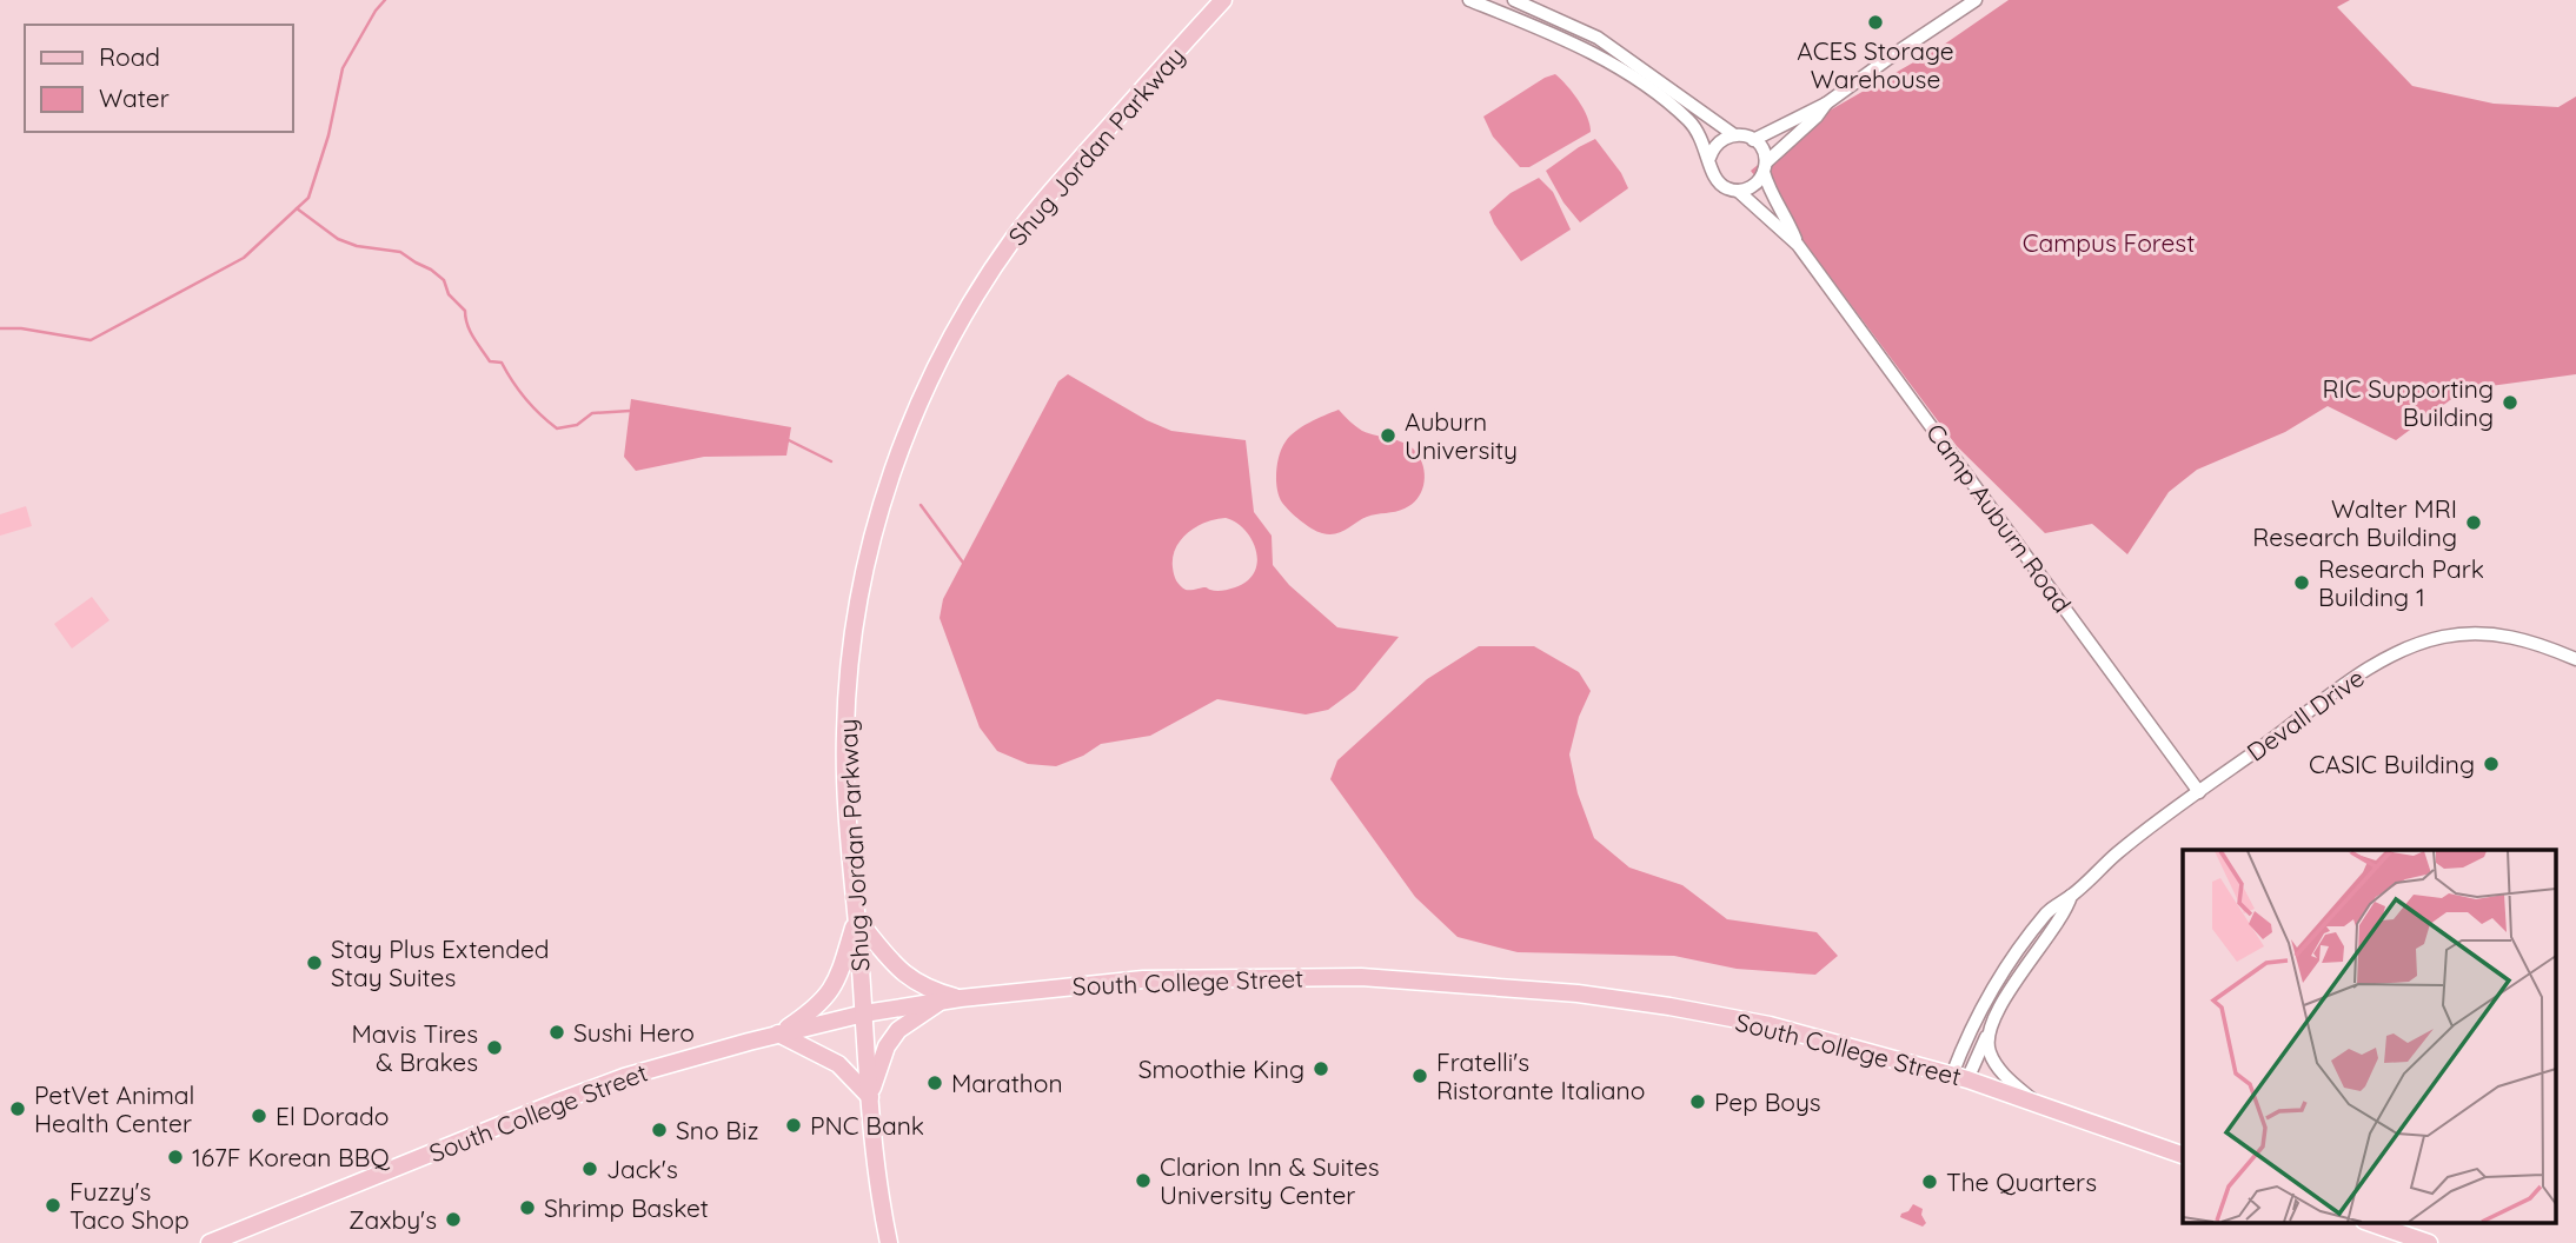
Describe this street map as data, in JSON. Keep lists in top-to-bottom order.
{
  "streets": {
    "main road": ["Shug Jordan Parkway", "South College Street"],
    "street": ["Camp Auburn Road", "Devall Drive"]
  },
  "crossings": [
    ["Shug Jordan Parkway", "South College Street"],
    ["Camp Auburn Road", "Devall Drive"],
    ["Devall Drive", "South College Street"]
  ],
  "parks": ["Campus Forest"],
  "places": [
    "ACES Storage Warehouse",
    "RIC Supporting Building",
    "Auburn University",
    "Walter MRI Research Building",
    "Research Park Building 1",
    "CASIC Building",
    "Stay Plus Extended Stay Suites",
    "Sushi Hero",
    "Mavis Tires & Brakes",
    "Smoothie King",
    "Fratelli's Ristorante Italiano",
    "Marathon",
    "Pep Boys",
    "PetVet Animal Health Center",
    "El Dorado",
    "PNC Bank",
    "Sno Biz",
    "167F Korean BBQ",
    "Jack's",
    "Clarion Inn & Suites University Center",
    "The Quarters",
    "Fuzzy's Taco Shop",
    "Shrimp Basket",
    "Zaxby's"
  ],
  "legend": ["Road", "Water"]
}
